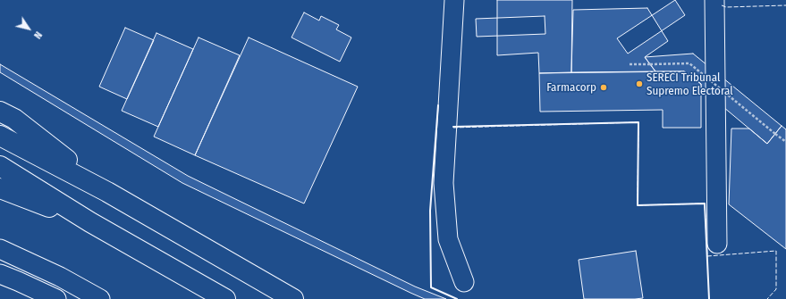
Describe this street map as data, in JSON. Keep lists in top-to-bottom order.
{
  "places": ["SERECI Tribunal Supremo Electoral", "Farmacorp"],
  "north": "bottom right"
}
